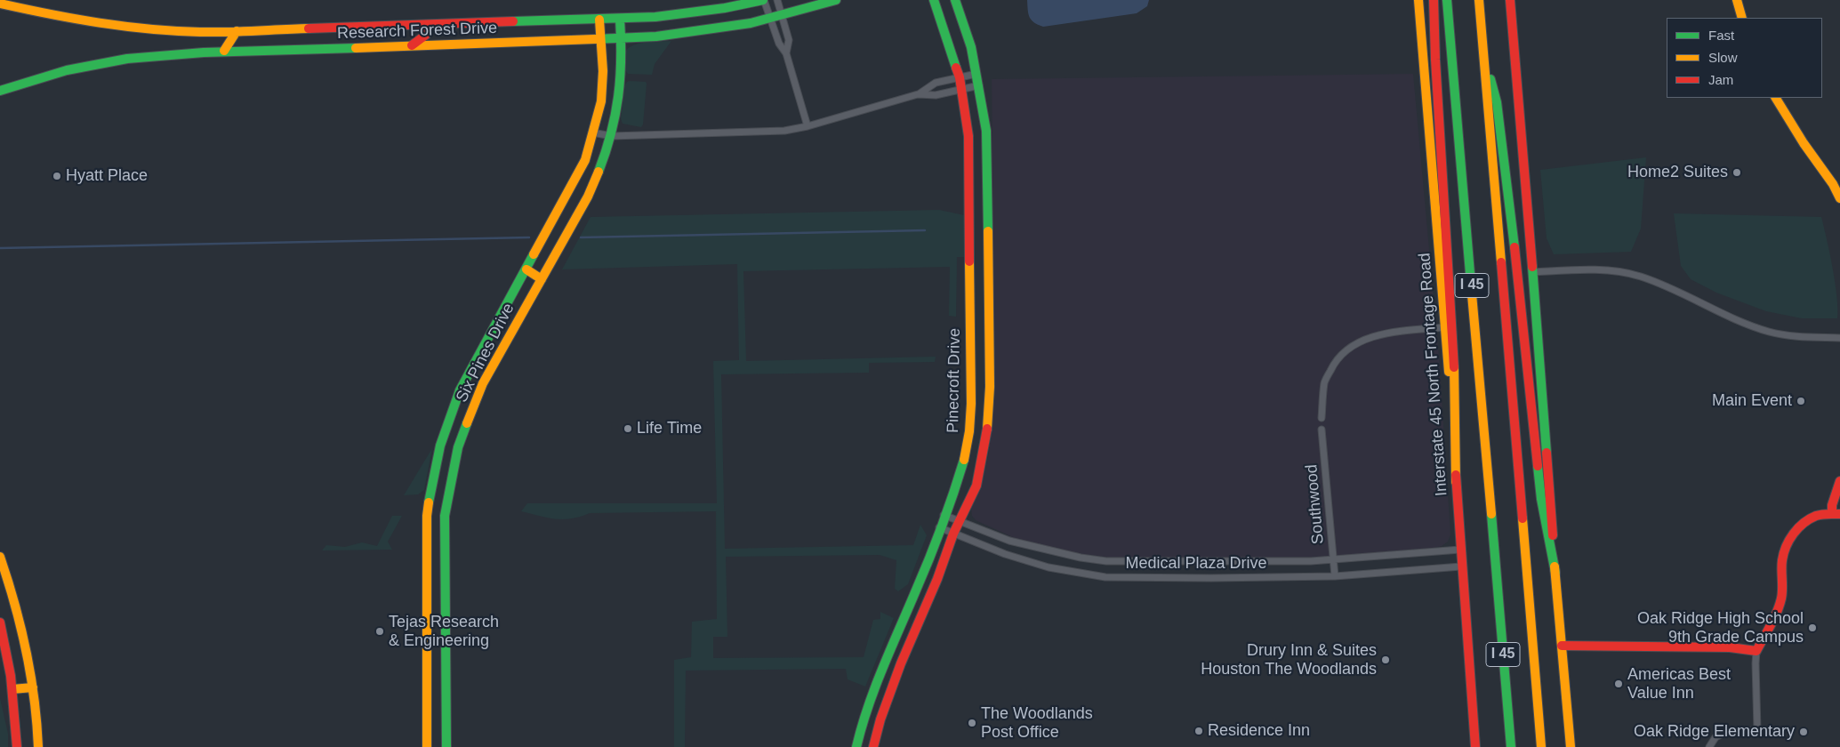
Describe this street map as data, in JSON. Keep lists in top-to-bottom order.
{
  "streets": {
    "main road": [
      "Research Forest Drive",
      "I 45",
      "Six Pines Drive",
      "Interstate 45 North Frontage Road",
      "Pinecroft Drive"
    ],
    "street": ["Southwood", "Medical Plaza Drive"]
  },
  "crossings": [
    ["Research Forest Drive", "Six Pines Drive"],
    ["Interstate 45 North Frontage Road", "Medical Plaza Drive"],
    ["Pinecroft Drive", "Medical Plaza Drive"],
    ["Southwood", "Medical Plaza Drive"]
  ],
  "places": [
    "Home2 Suites",
    "Hyatt Place",
    "Main Event",
    "Life Time",
    "Oak Ridge High School 9th Grade Campus",
    "Tejas Research & Engineering",
    "Drury Inn & Suites Houston The Woodlands",
    "Americas Best Value Inn",
    "The Woodlands Post Office",
    "Residence Inn",
    "Oak Ridge Elementary"
  ],
  "legend": ["Fast", "Slow", "Jam"]
}
